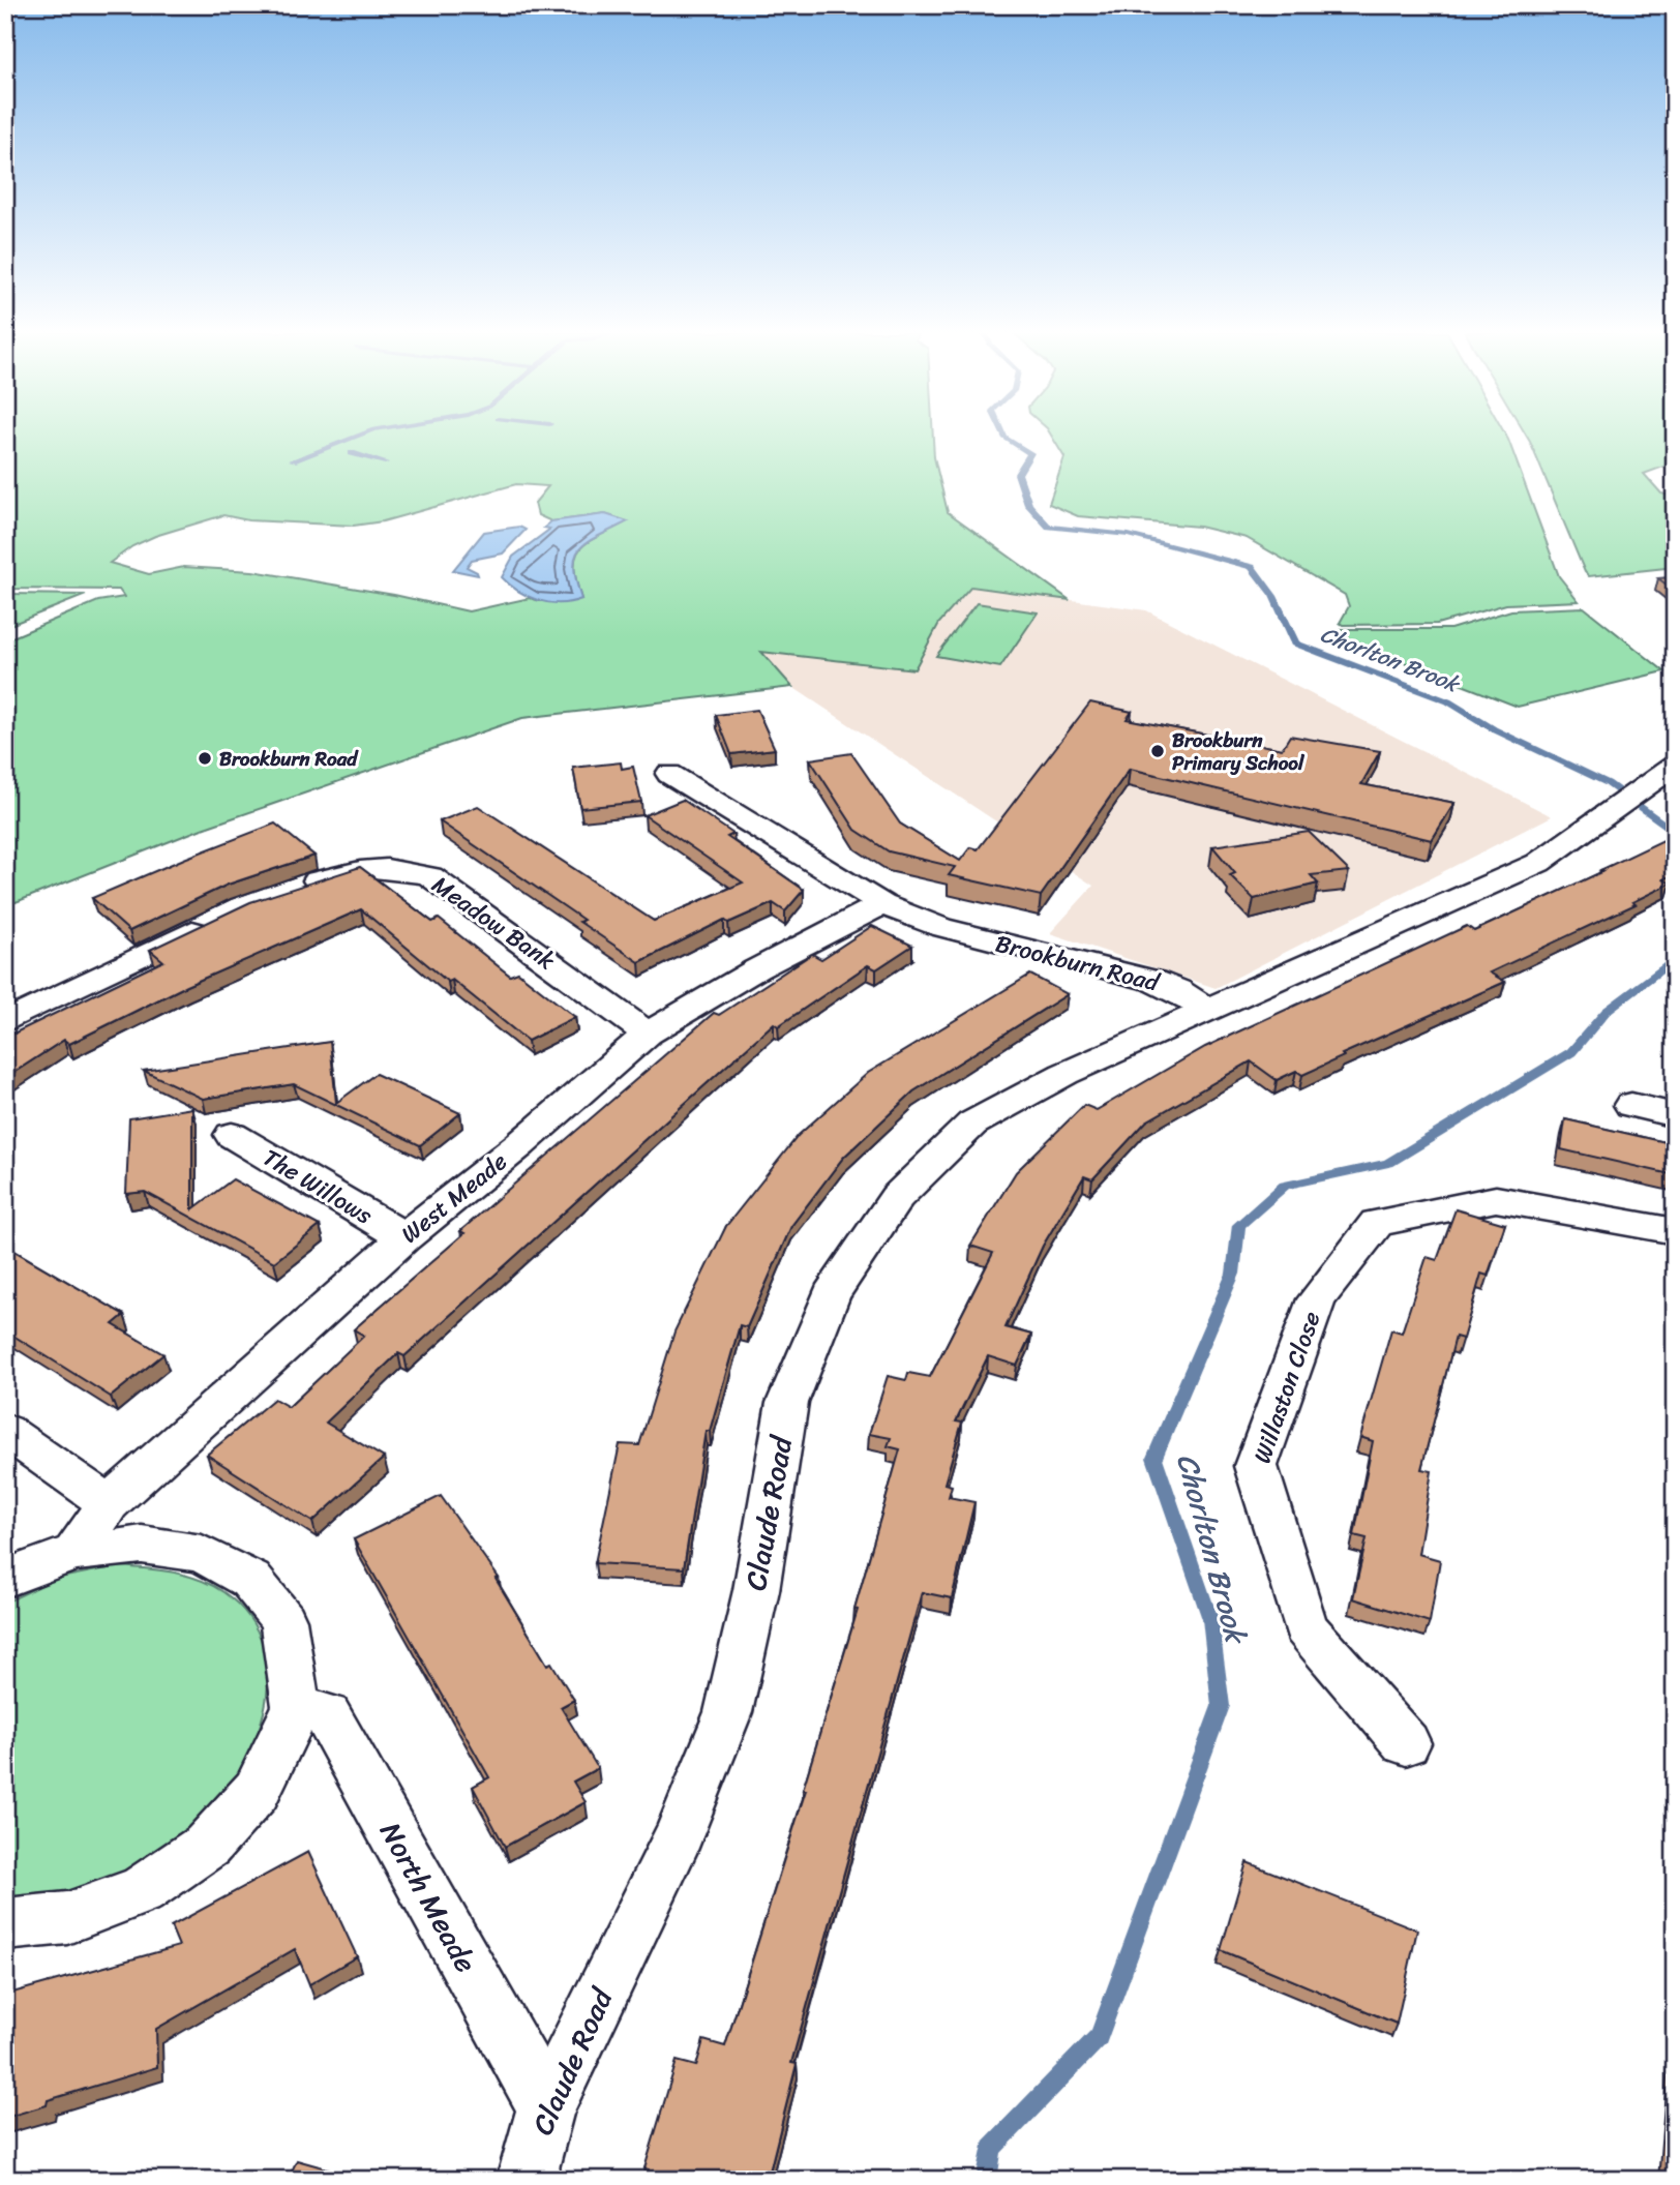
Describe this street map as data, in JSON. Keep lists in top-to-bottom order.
{
  "streets": {
    "street": [
      "Meadow Bank",
      "Brookburn Road",
      "The Willows",
      "West Meade",
      "Willaston Close",
      "Claude Road",
      "North Meade"
    ]
  },
  "crossings": [
    ["Meadow Bank", "West Meade"],
    ["Brookburn Road", "West Meade"],
    ["Brookburn Road", "Claude Road"],
    ["The Willows", "West Meade"],
    ["Claude Road", "North Meade"]
  ],
  "water": ["Chorlton Brook"],
  "places": ["Brookburn Primary School", "Brookburn Road"]
}
